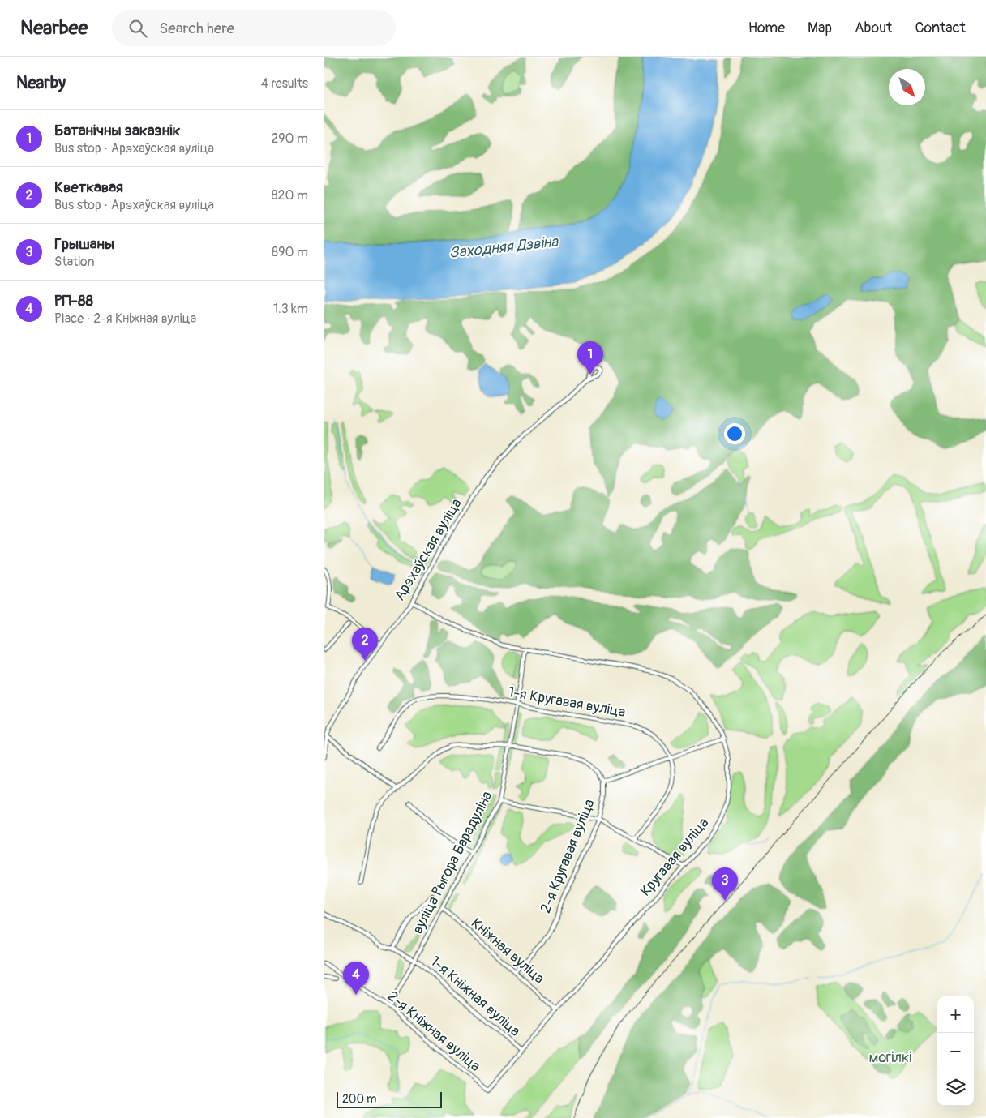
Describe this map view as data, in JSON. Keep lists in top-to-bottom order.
{
  "streets": {
    "street": [
      "Арэхаўская вуліца",
      "1-я Кругавая вуліца",
      "2-я Кругавая вуліца",
      "Кругавая вуліца",
      "вуліца Рыгора Барадуліна",
      "Кніжная вуліца",
      "1-я Кніжная вуліца",
      "2-я Кніжная вуліца"
    ]
  },
  "crossings": [
    ["Арэхаўская вуліца", "Кругавая вуліца"],
    ["1-я Кругавая вуліца", "вуліца Рыгора Барадуліна"],
    ["2-я Кругавая вуліца", "Кніжная вуліца"],
    ["Кругавая вуліца", "вуліца Рыгора Барадуліна"],
    ["Кругавая вуліца", "Кніжная вуліца"],
    ["Кругавая вуліца", "1-я Кніжная вуліца"],
    ["Кругавая вуліца", "2-я Кніжная вуліца"],
    ["вуліца Рыгора Барадуліна", "Кніжная вуліца"],
    ["вуліца Рыгора Барадуліна", "1-я Кніжная вуліца"],
    ["вуліца Рыгора Барадуліна", "2-я Кніжная вуліца"]
  ],
  "water": ["Заходняя Дзвіна"],
  "parks": ["могілкі"],
  "scale_bar": "200 m",
  "north": "bottom right",
  "page": {
    "header": "Nearbee",
    "search": "Search here",
    "nav": [
      "Home",
      "Map",
      "About",
      "Contact"
    ],
    "heading": ["Nearby", "4 results"],
    "list": [
      {
        "mark": "1",
        "name": "Батанічны заказнік",
        "note": "Bus stop · Арэхаўская вуліца",
        "value": "290 m"
      },
      {
        "mark": "2",
        "name": "Кветкавая",
        "note": "Bus stop · Арэхаўская вуліца",
        "value": "820 m"
      },
      {
        "mark": "3",
        "name": "Грышаны",
        "note": "Station",
        "value": "890 m"
      },
      {
        "mark": "4",
        "name": "РП-88",
        "note": "Place · 2-я Кніжная вуліца",
        "value": "1.3 km"
      }
    ],
    "pins": [
      "1",
      "2",
      "3",
      "4"
    ],
    "map_buttons": ["+", "−"],
    "scale": "200 m"
  }
}
